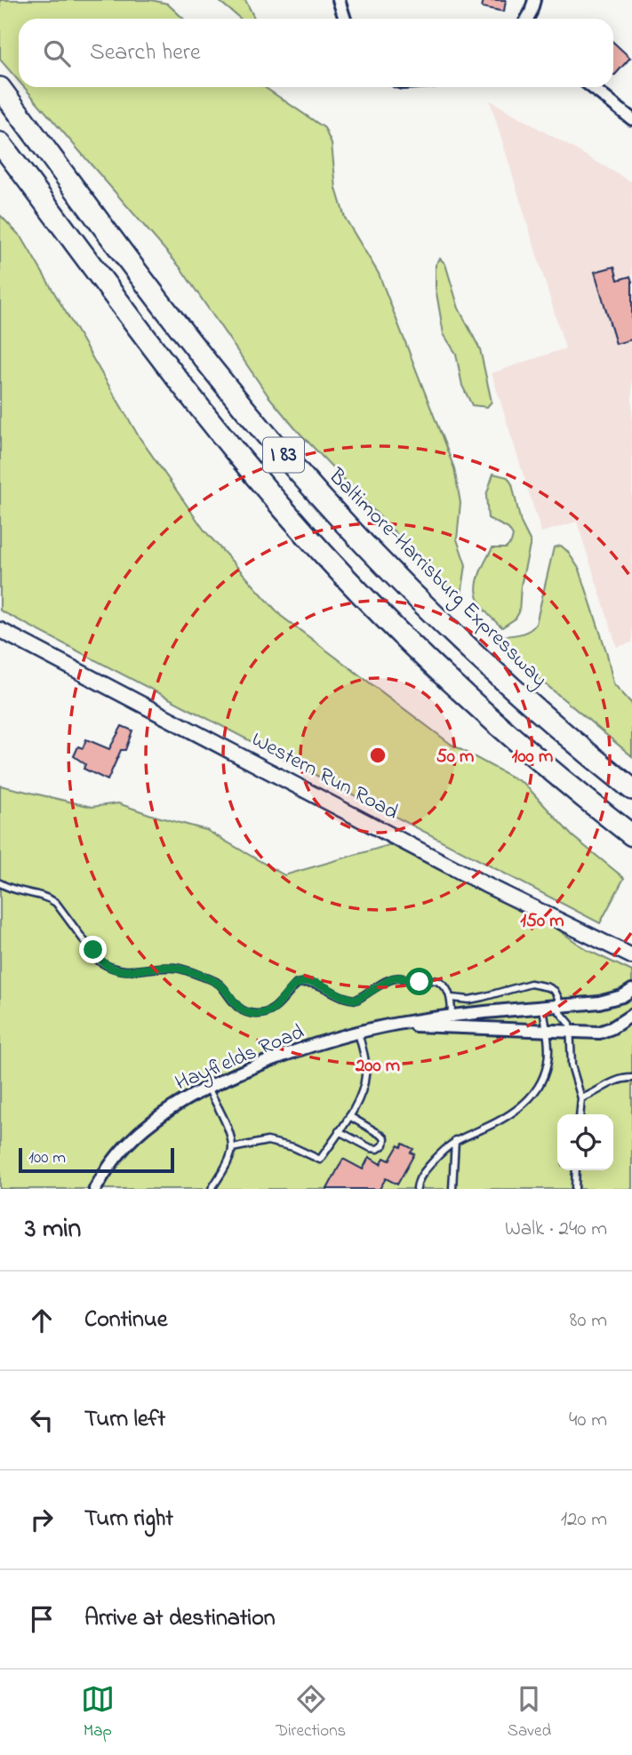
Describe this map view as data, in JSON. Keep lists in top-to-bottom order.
{
  "streets": {
    "highway": ["I 83", "Baltimore-Harrisburg Expressway"],
    "street": ["Western Run Road", "Hayfields Road"]
  },
  "scale_bar": "100 m",
  "page": {
    "search": "Search here",
    "scale": "100 m",
    "heading": ["3 min", "Walk · 240 m"],
    "list": [
      ["Continue", "80 m"],
      ["Turn left", "40 m"],
      ["Turn right", "120 m"],
      "Arrive at destination"
    ],
    "nav": ["Map", "Directions", "Saved"]
  },
  "rings": [
    "50 m",
    "100 m",
    "150 m",
    "200 m"
  ]
}
